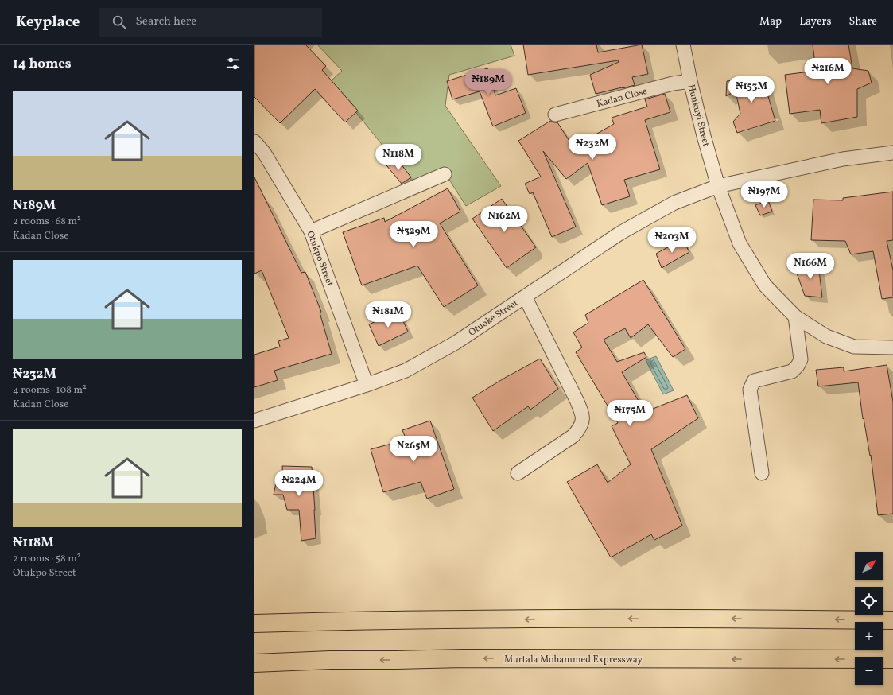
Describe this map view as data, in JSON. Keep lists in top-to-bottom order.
{
  "streets": {
    "highway": ["Murtala Mohammed Expressway"],
    "street": [
      "Kadan Close",
      "Hunkuyi Street",
      "Otukpo Street",
      "Otuoke Street"
    ]
  },
  "crossings": [
    ["Kadan Close", "Hunkuyi Street"],
    ["Hunkuyi Street", "Otuoke Street"],
    ["Otukpo Street", "Otuoke Street"]
  ],
  "north": "top right",
  "page": {
    "header": "Keyplace",
    "search": "Search here",
    "nav": ["Map", "Layers", "Share"],
    "heading": "14 homes",
    "price": [
      "₦216M",
      "₦189M",
      "₦153M",
      "₦232M",
      "₦118M",
      "₦197M",
      "₦162M",
      "₦329M",
      "₦203M",
      "₦166M",
      "₦181M",
      "₦175M",
      "₦265M",
      "₦224M"
    ],
    "list": [
      {
        "name": "₦189M",
        "note": "2 rooms · 68 m² · Kadan Close"
      },
      {
        "name": "₦232M",
        "note": "4 rooms · 108 m² · Kadan Close"
      },
      {
        "name": "₦118M",
        "note": "2 rooms · 58 m² · Otukpo Street"
      }
    ],
    "map_buttons": ["+", "−"]
  }
}
